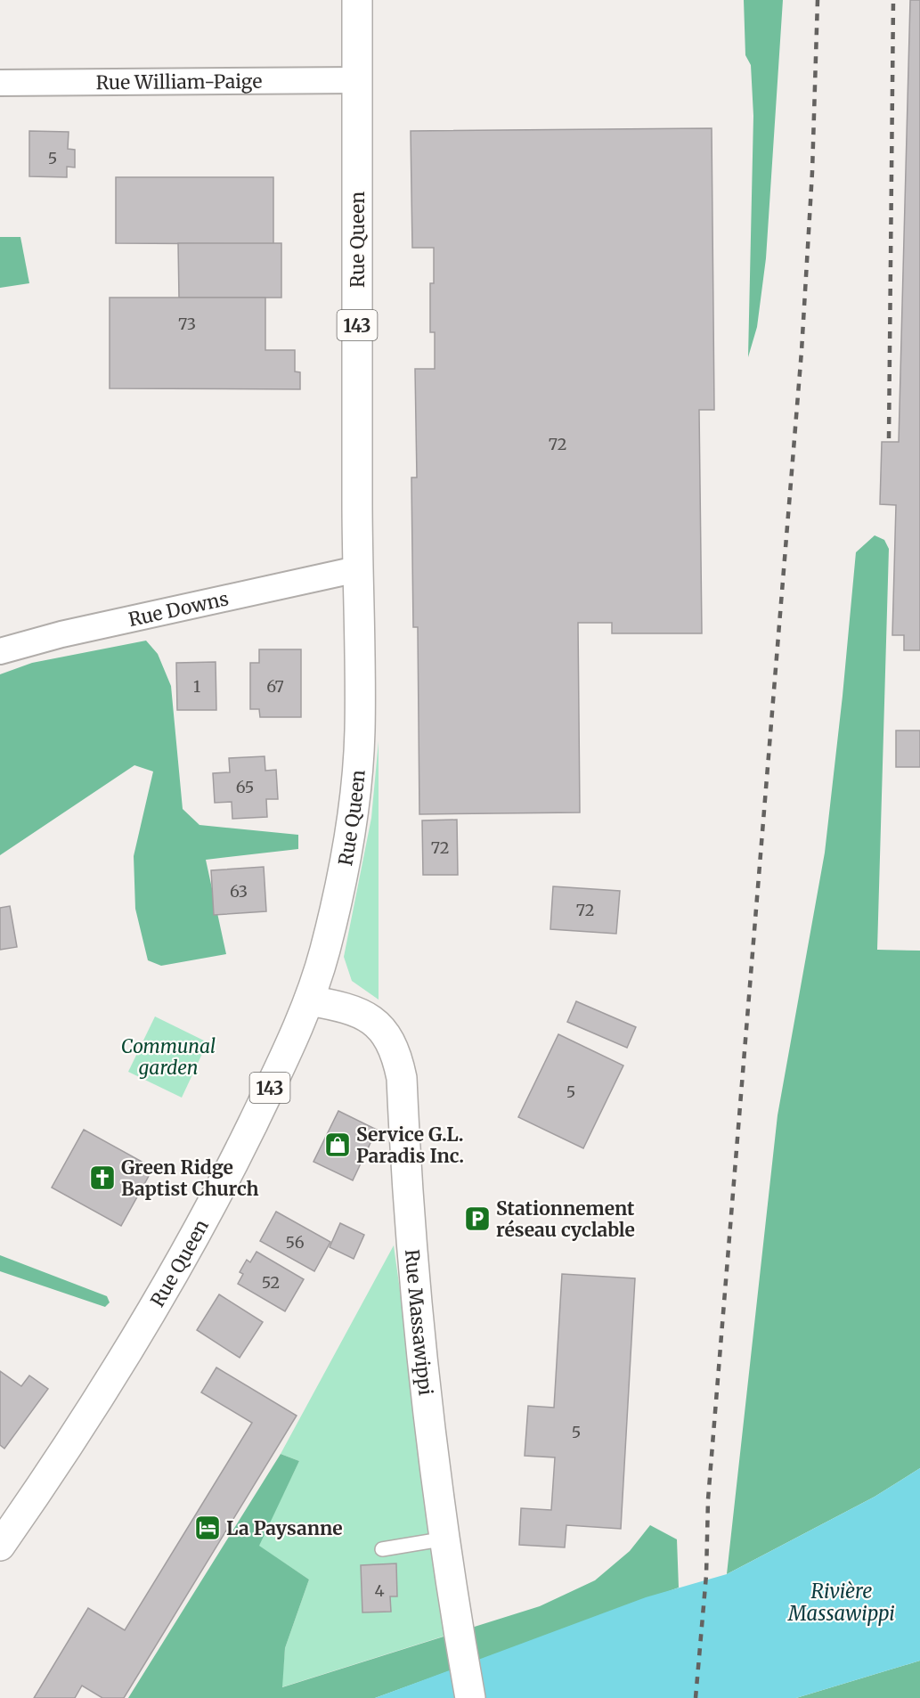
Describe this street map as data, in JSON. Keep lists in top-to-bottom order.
{
  "streets": {
    "main road": ["Rue Queen", "143", "Rue Massawippi"],
    "street": ["Rue William-Paige", "Rue Downs"]
  },
  "crossings": [
    ["Rue William-Paige", "Rue Queen"],
    ["Rue Queen", "Rue Downs"],
    ["Rue Queen", "Rue Massawippi"]
  ],
  "water": ["Rivière Massawippi"],
  "parks": ["Communal garden"],
  "places": {
    "shop": ["Service G.L. Paradis Inc."],
    "church": ["Green Ridge Baptist Church"],
    "parking": ["Stationnement réseau cyclable"],
    "hotel": ["La Paysanne"]
  },
  "house_numbers": [
    "5",
    "73",
    "72",
    "1",
    "67",
    "65",
    "72",
    "63",
    "72",
    "5",
    "56",
    "52",
    "5",
    "4"
  ]
}
